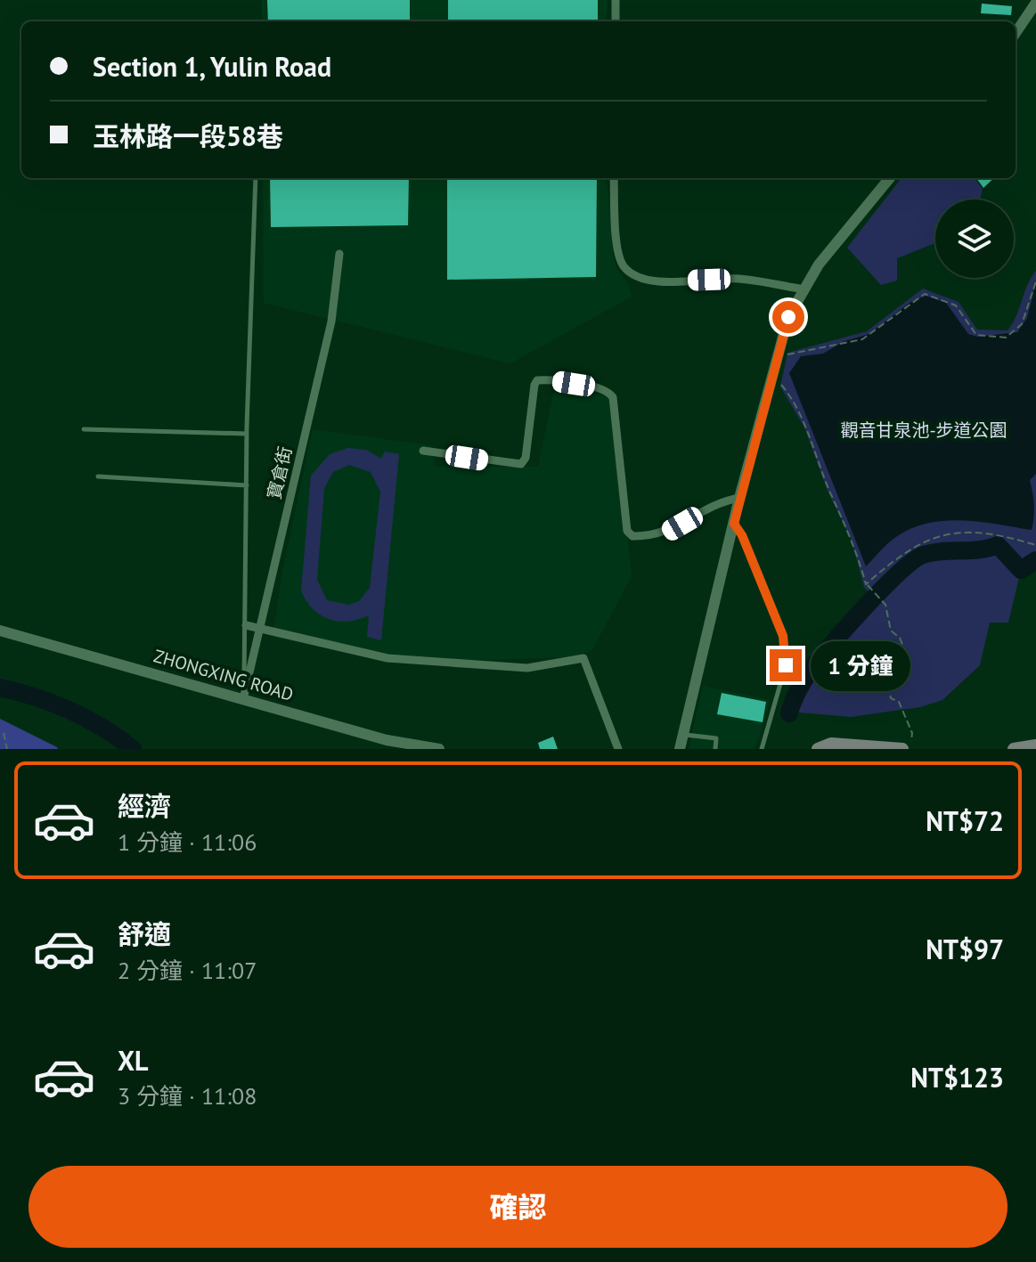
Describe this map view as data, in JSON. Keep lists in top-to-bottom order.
{
  "streets": {
    "street": ["寶倉街", "ZHONGXING ROAD"]
  },
  "crossings": [
    ["寶倉街", "ZHONGXING ROAD"]
  ],
  "parks": ["觀音甘泉池-步道公園"],
  "page": {
    "banner": ["Section 1, Yulin Road", "玉林路一段58巷"],
    "bubble": "1 分鐘",
    "list": [
      {
        "name": "經濟",
        "note": "1 分鐘 · 11:06",
        "value": "NT$72"
      },
      {
        "name": "舒適",
        "note": "2 分鐘 · 11:07",
        "value": "NT$97"
      },
      {
        "name": "XL",
        "note": "3 分鐘 · 11:08",
        "value": "NT$123"
      }
    ],
    "buttons": "確認"
  }
}
